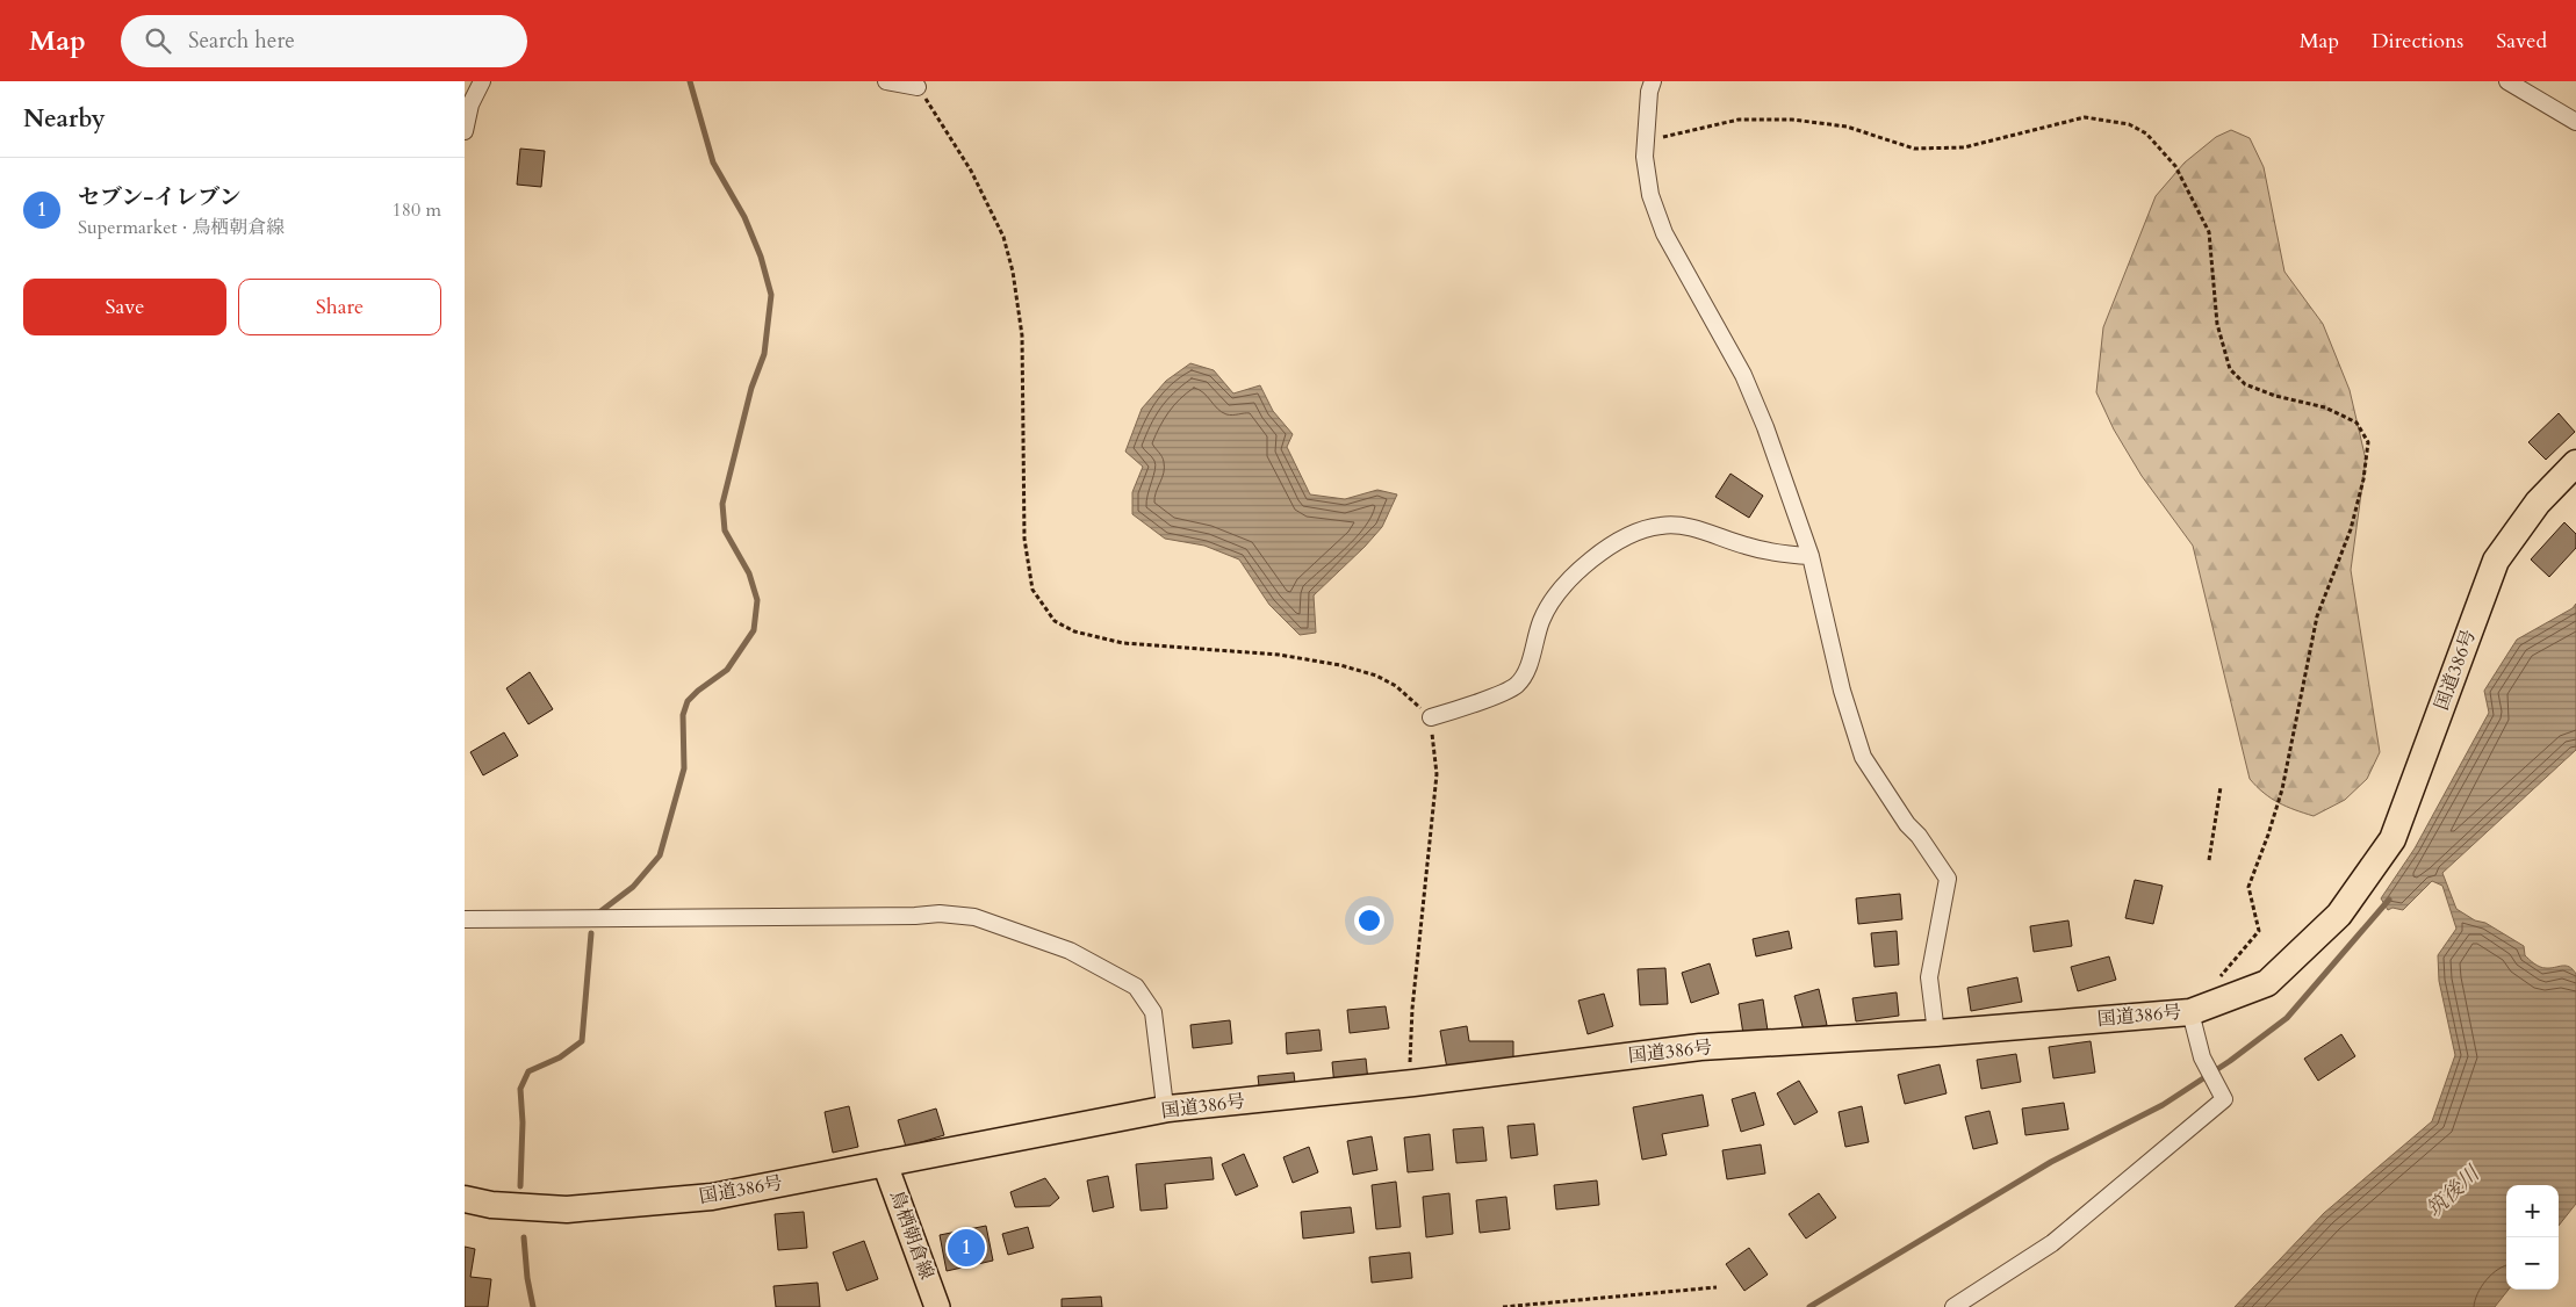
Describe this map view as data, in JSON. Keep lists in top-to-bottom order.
{
  "streets": {
    "highway": ["国道386号"],
    "main road": ["鳥栖朝倉線"]
  },
  "crossings": [
    ["国道386号", "鳥栖朝倉線"]
  ],
  "water": ["筑後川"],
  "page": {
    "header": "Map",
    "search": "Search here",
    "nav": ["Map", "Directions", "Saved"],
    "heading": "Nearby",
    "list": [
      {
        "mark": "1",
        "name": "セブン-イレブン",
        "note": "Supermarket · 鳥栖朝倉線",
        "value": "180 m"
      }
    ],
    "buttons": ["Save", "Share"],
    "map_buttons": ["+", "−"],
    "pins": "1"
  }
}
